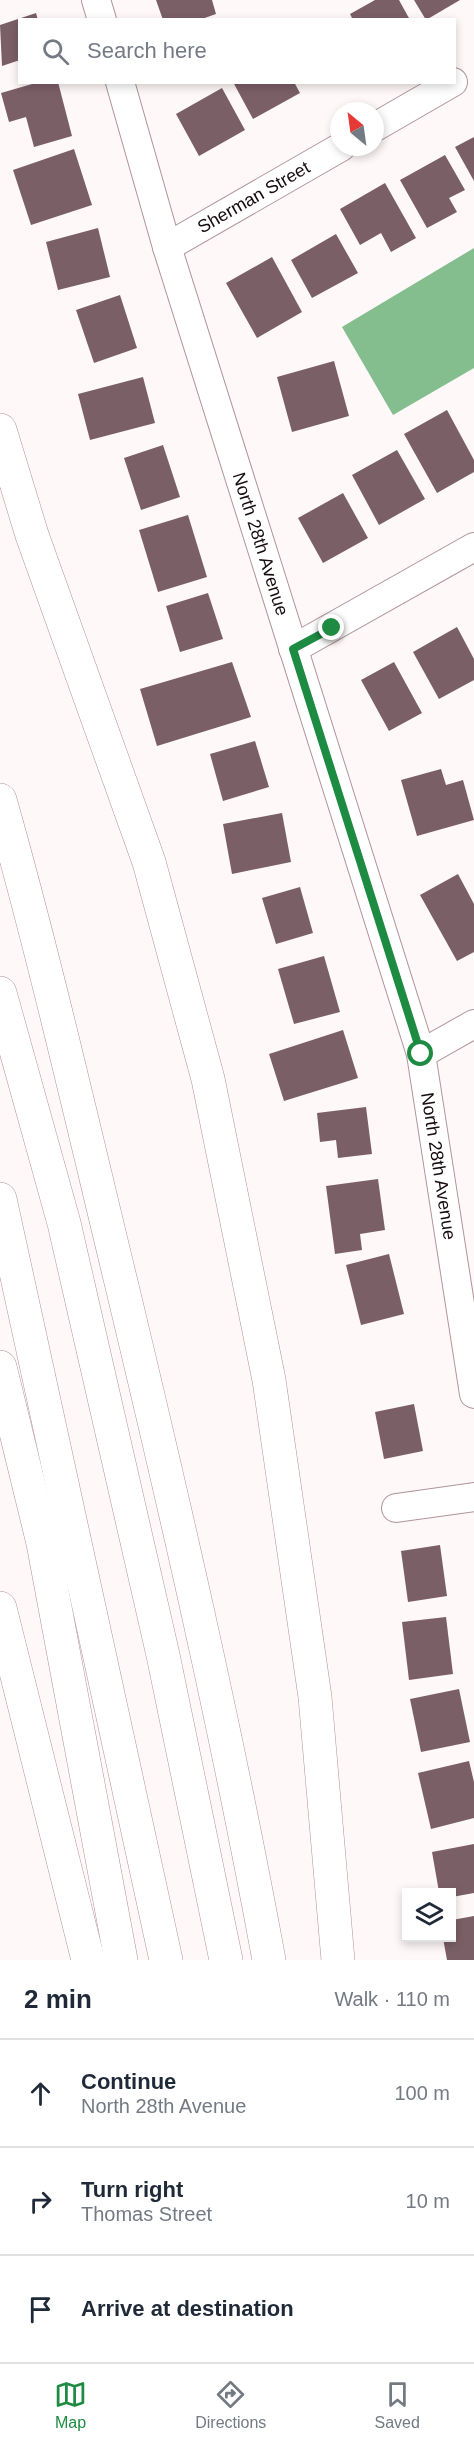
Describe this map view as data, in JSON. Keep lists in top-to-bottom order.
{
  "streets": {
    "street": ["Sherman Street", "North 28th Avenue"]
  },
  "crossings": [
    ["Sherman Street", "North 28th Avenue"]
  ],
  "north": "top left",
  "page": {
    "search": "Search here",
    "heading": ["2 min", "Walk · 110 m"],
    "list": [
      ["Continue", "North 28th Avenue", "100 m"],
      ["Turn right", "Thomas Street", "10 m"],
      "Arrive at destination"
    ],
    "nav": ["Map", "Directions", "Saved"]
  }
}
